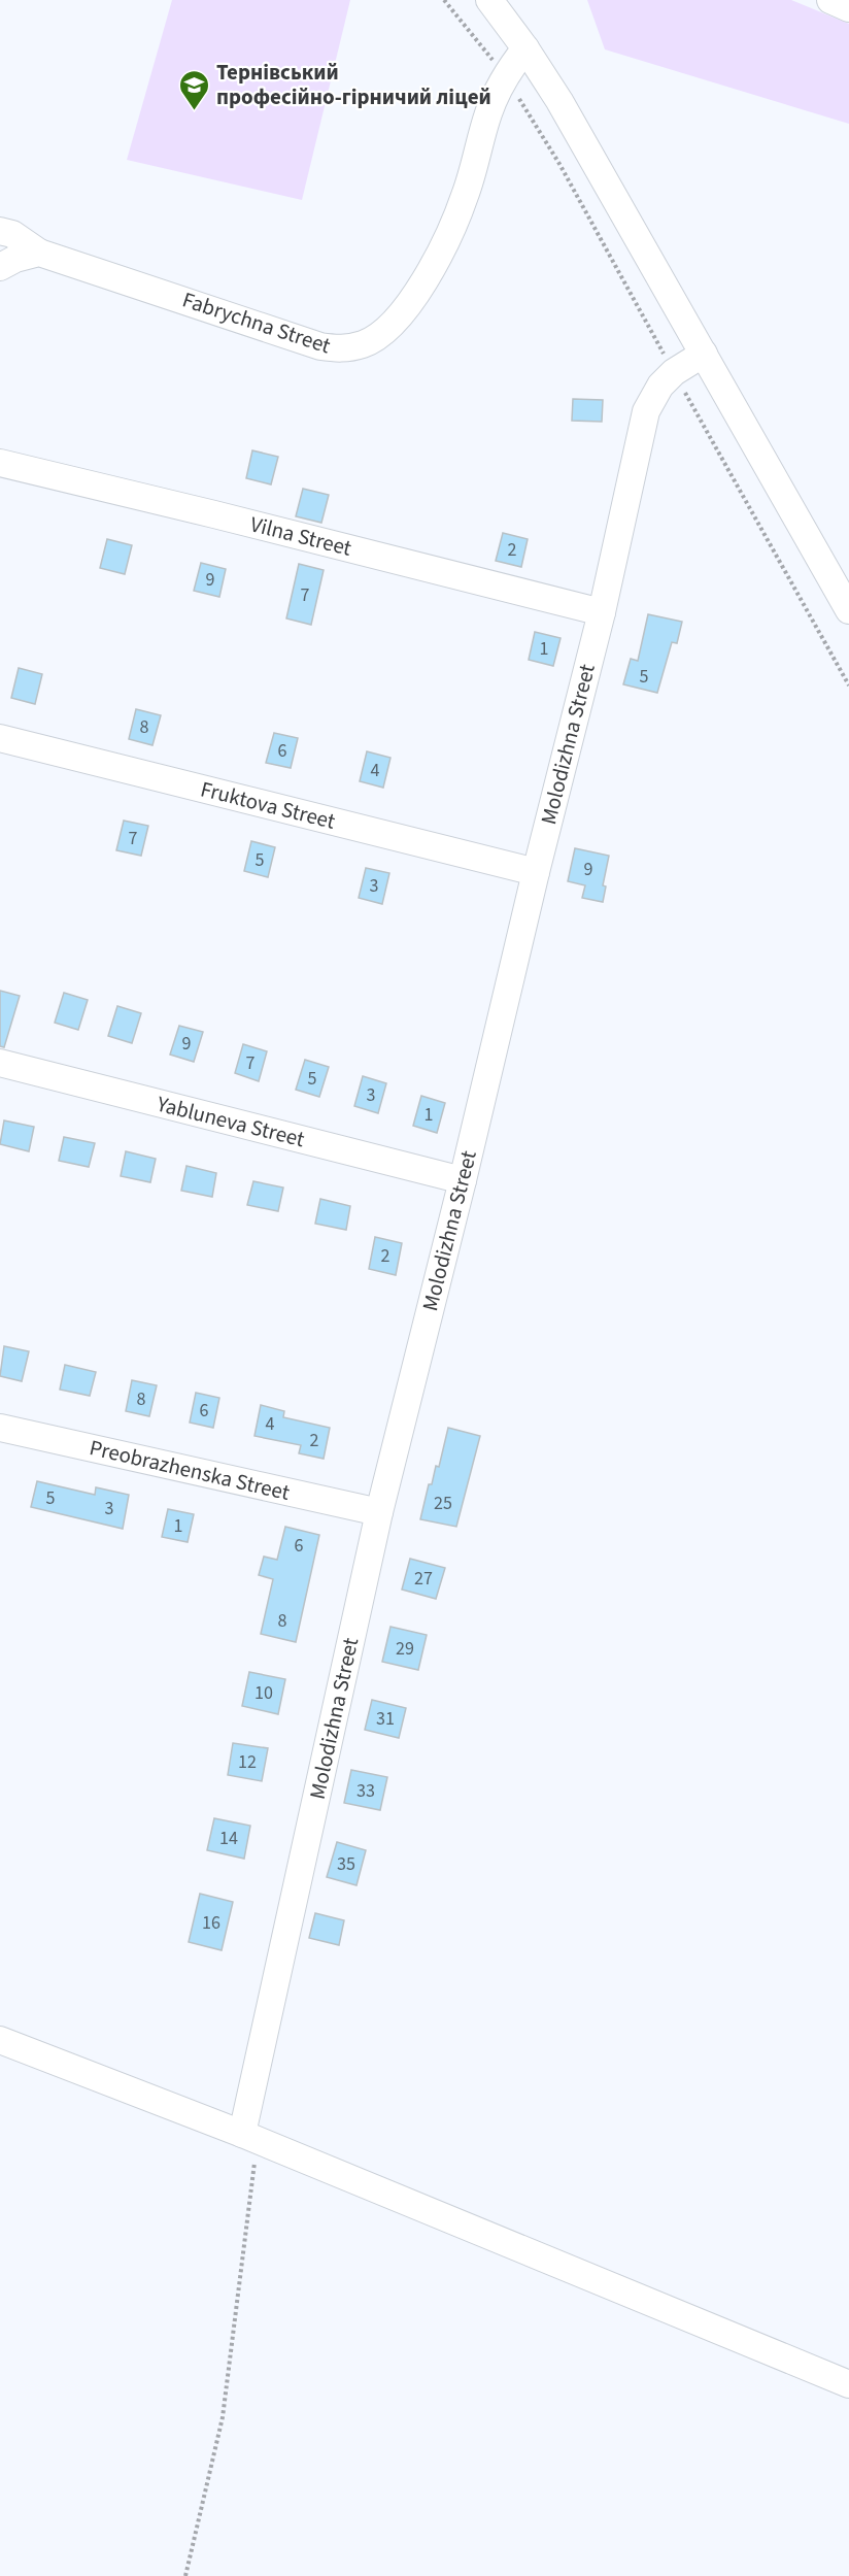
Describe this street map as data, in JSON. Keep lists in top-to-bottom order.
{
  "streets": {
    "street": [
      "Fabrychna Street",
      "Vilna Street",
      "Molodizhna Street",
      "Fruktova Street",
      "Yabluneva Street",
      "Preobrazhenska Street"
    ]
  },
  "crossings": [
    ["Vilna Street", "Molodizhna Street"],
    ["Molodizhna Street", "Fruktova Street"],
    ["Molodizhna Street", "Yabluneva Street"],
    ["Molodizhna Street", "Preobrazhenska Street"]
  ],
  "places": {
    "school or university": ["Тернівський професійно-гірничий ліцей"]
  },
  "house_numbers": [
    "2",
    "9",
    "7",
    "1",
    "5",
    "8",
    "6",
    "4",
    "7",
    "5",
    "9",
    "3",
    "9",
    "7",
    "5",
    "3",
    "1",
    "2",
    "8",
    "6",
    "4",
    "2",
    "5",
    "25",
    "3",
    "1",
    "6",
    "27",
    "8",
    "29",
    "10",
    "31",
    "12",
    "33",
    "14",
    "35",
    "16"
  ]
}
